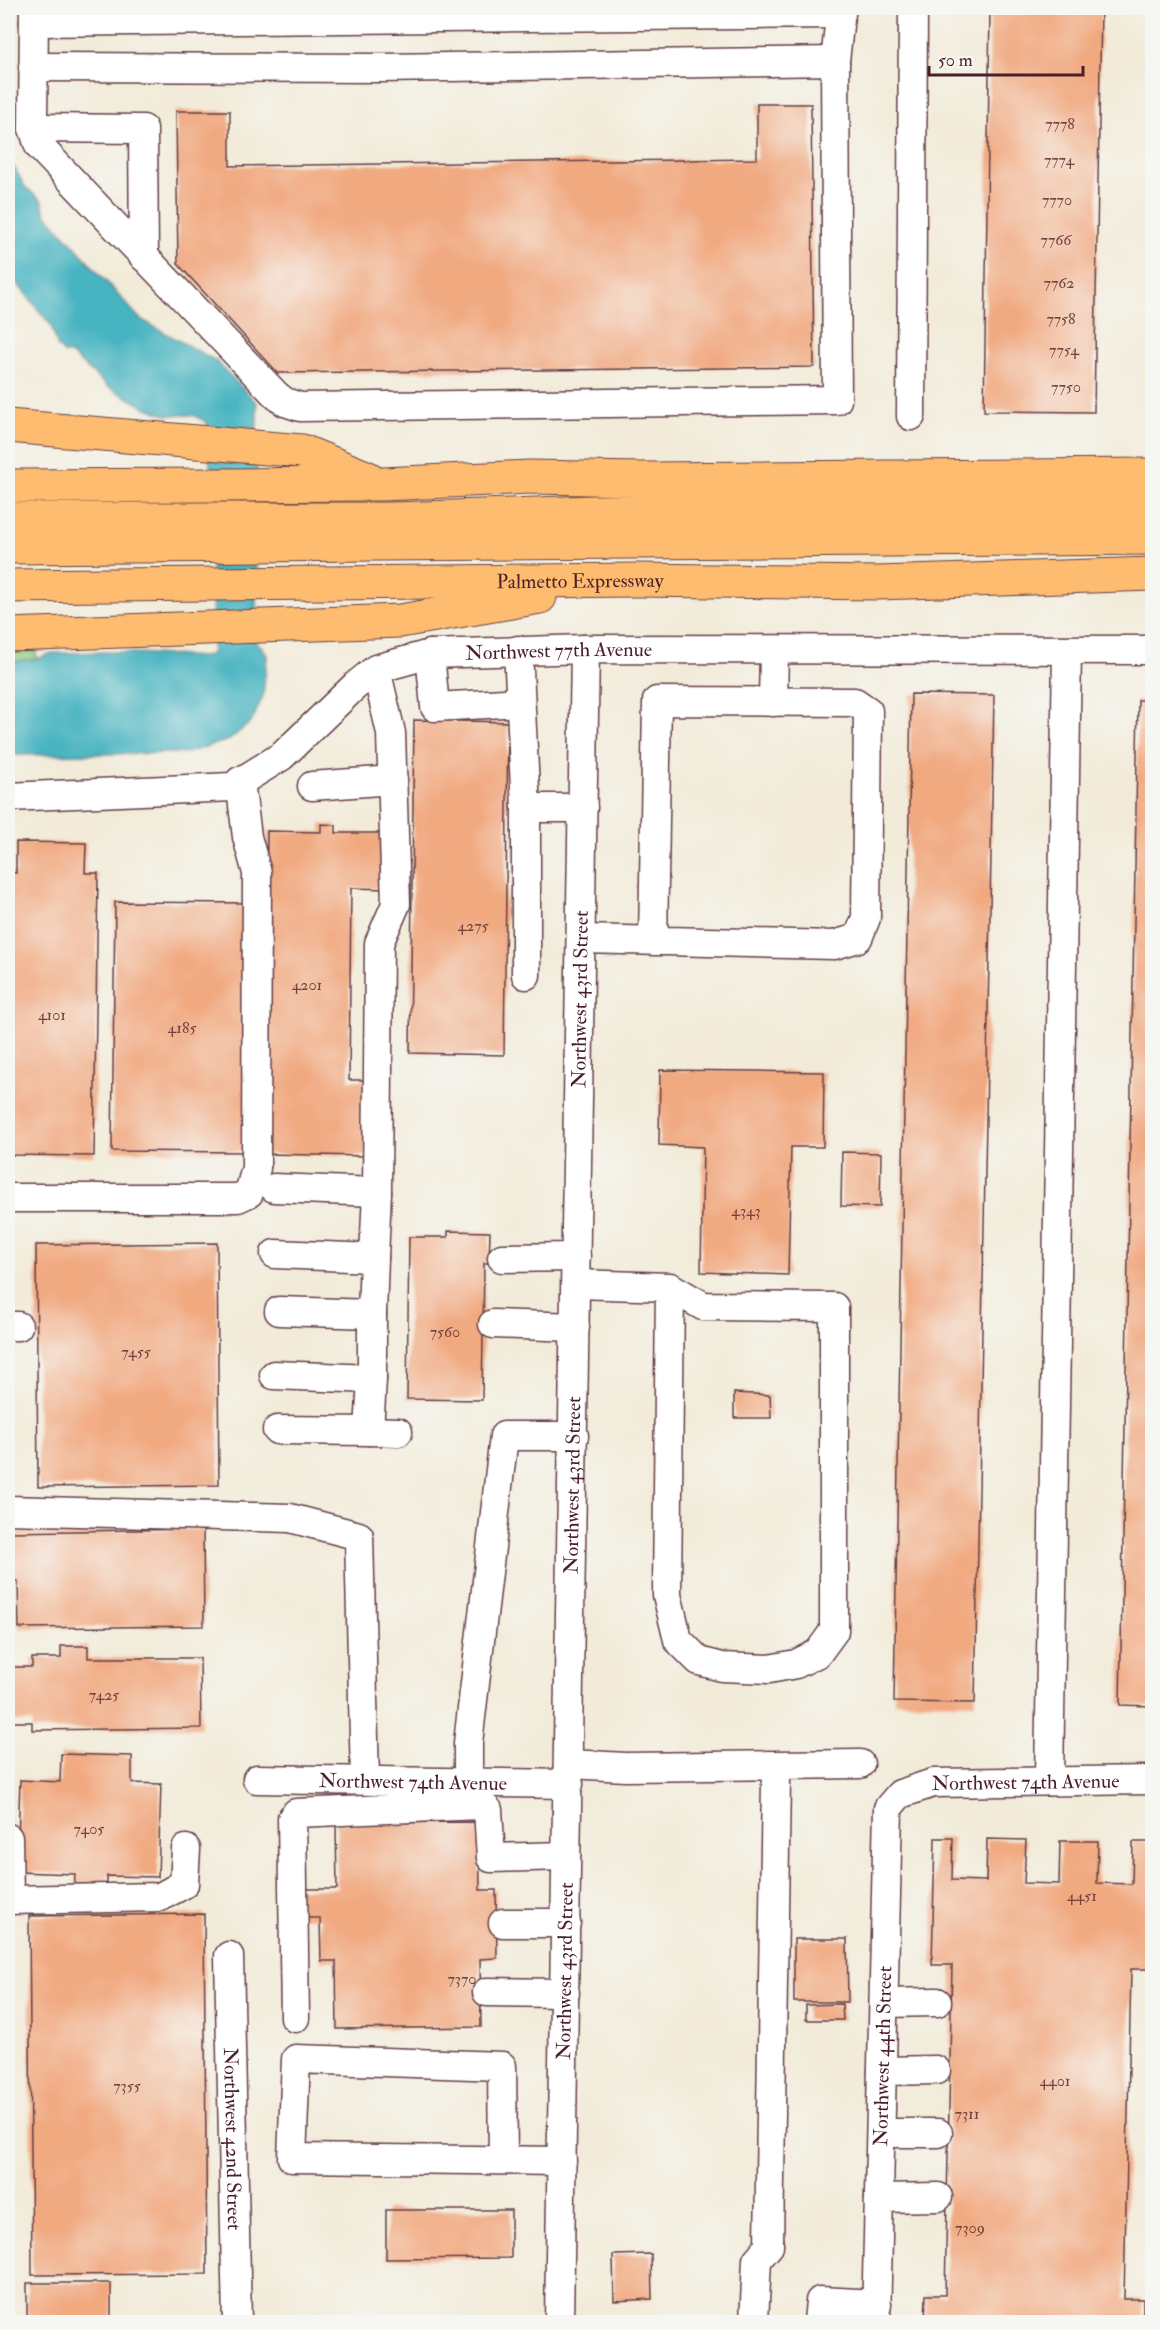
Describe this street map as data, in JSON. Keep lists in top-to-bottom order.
{
  "streets": {
    "highway": ["Palmetto Expressway"],
    "street": [
      "Northwest 77th Avenue",
      "Northwest 43rd Street",
      "Northwest 74th Avenue",
      "Northwest 44th Street",
      "Northwest 42nd Street"
    ]
  },
  "crossings": [
    ["Northwest 77th Avenue", "Northwest 43rd Street"],
    ["Northwest 43rd Street", "Northwest 74th Avenue"],
    ["Northwest 74th Avenue", "Northwest 44th Street"]
  ],
  "house_numbers": [
    "7778",
    "7774",
    "7770",
    "7766",
    "7762",
    "7758",
    "7754",
    "7750",
    "4275",
    "4201",
    "4101",
    "4185",
    "4343",
    "7560",
    "7455",
    "7425",
    "7405",
    "4451",
    "7370",
    "4401",
    "7355",
    "7311",
    "7309"
  ],
  "scale_bar": "50 m"
}
